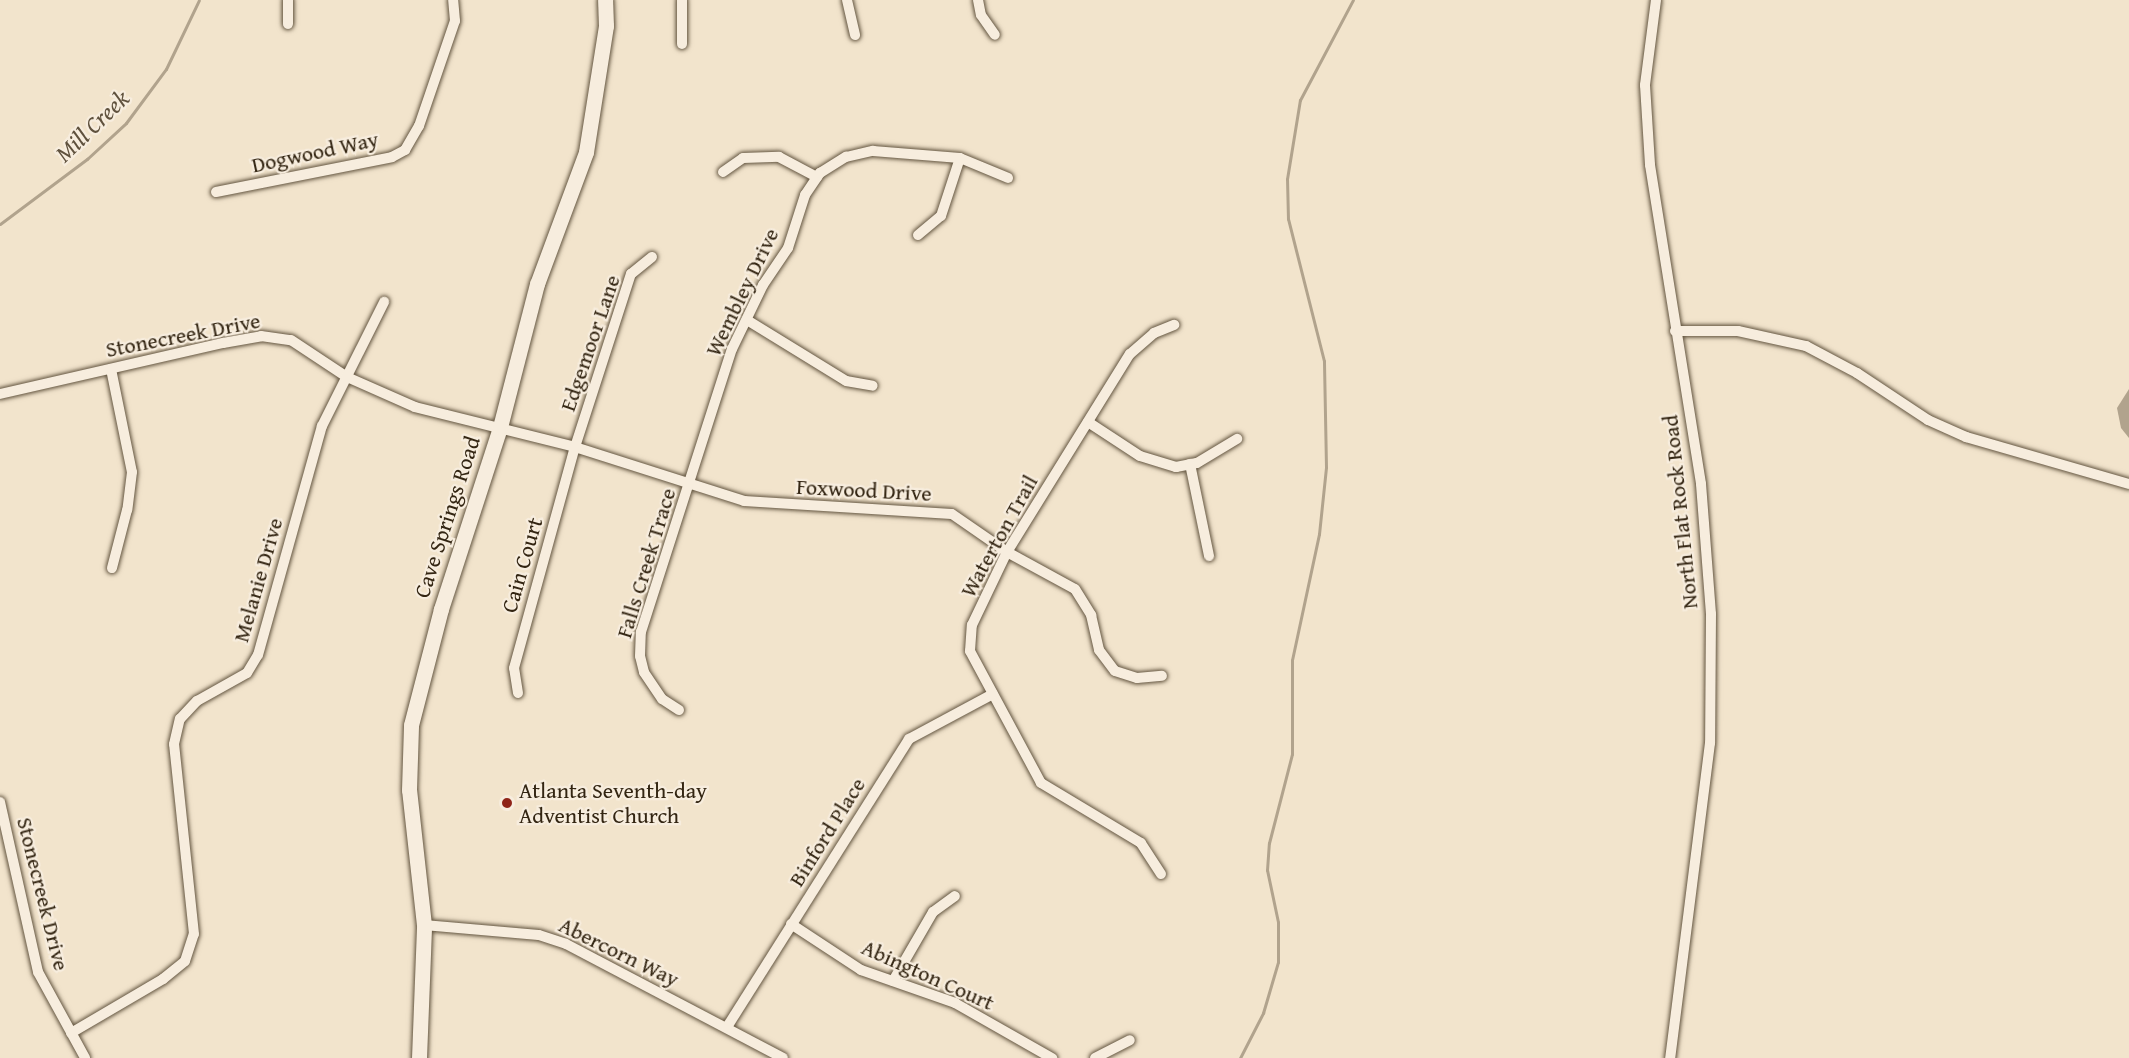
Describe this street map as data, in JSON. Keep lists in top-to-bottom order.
{
  "streets": {
    "street": [
      "Dogwood Way",
      "Wembley Drive",
      "Stonecreek Drive",
      "Edgemoor Lane",
      "Foxwood Drive",
      "North Flat Rock Road",
      "Cave Springs Road",
      "Waterton Trail",
      "Falls Creek Trace",
      "Cain Court",
      "Melanie Drive",
      "Binford Place",
      "Abercorn Way",
      "Abington Court"
    ]
  },
  "crossings": [
    ["Wembley Drive", "Foxwood Drive"],
    ["Wembley Drive", "Falls Creek Trace"],
    ["Stonecreek Drive", "Foxwood Drive"],
    ["Stonecreek Drive", "Cave Springs Road"],
    ["Stonecreek Drive", "Melanie Drive"],
    ["Edgemoor Lane", "Foxwood Drive"],
    ["Edgemoor Lane", "Cain Court"],
    ["Foxwood Drive", "Cave Springs Road"],
    ["Foxwood Drive", "Waterton Trail"],
    ["Foxwood Drive", "Falls Creek Trace"],
    ["Foxwood Drive", "Cain Court"],
    ["Cave Springs Road", "Abercorn Way"],
    ["Waterton Trail", "Binford Place"],
    ["Binford Place", "Abercorn Way"],
    ["Binford Place", "Abington Court"]
  ],
  "water": ["Mill Creek"],
  "places": ["Atlanta Seventh-day Adventist Church"]
}
